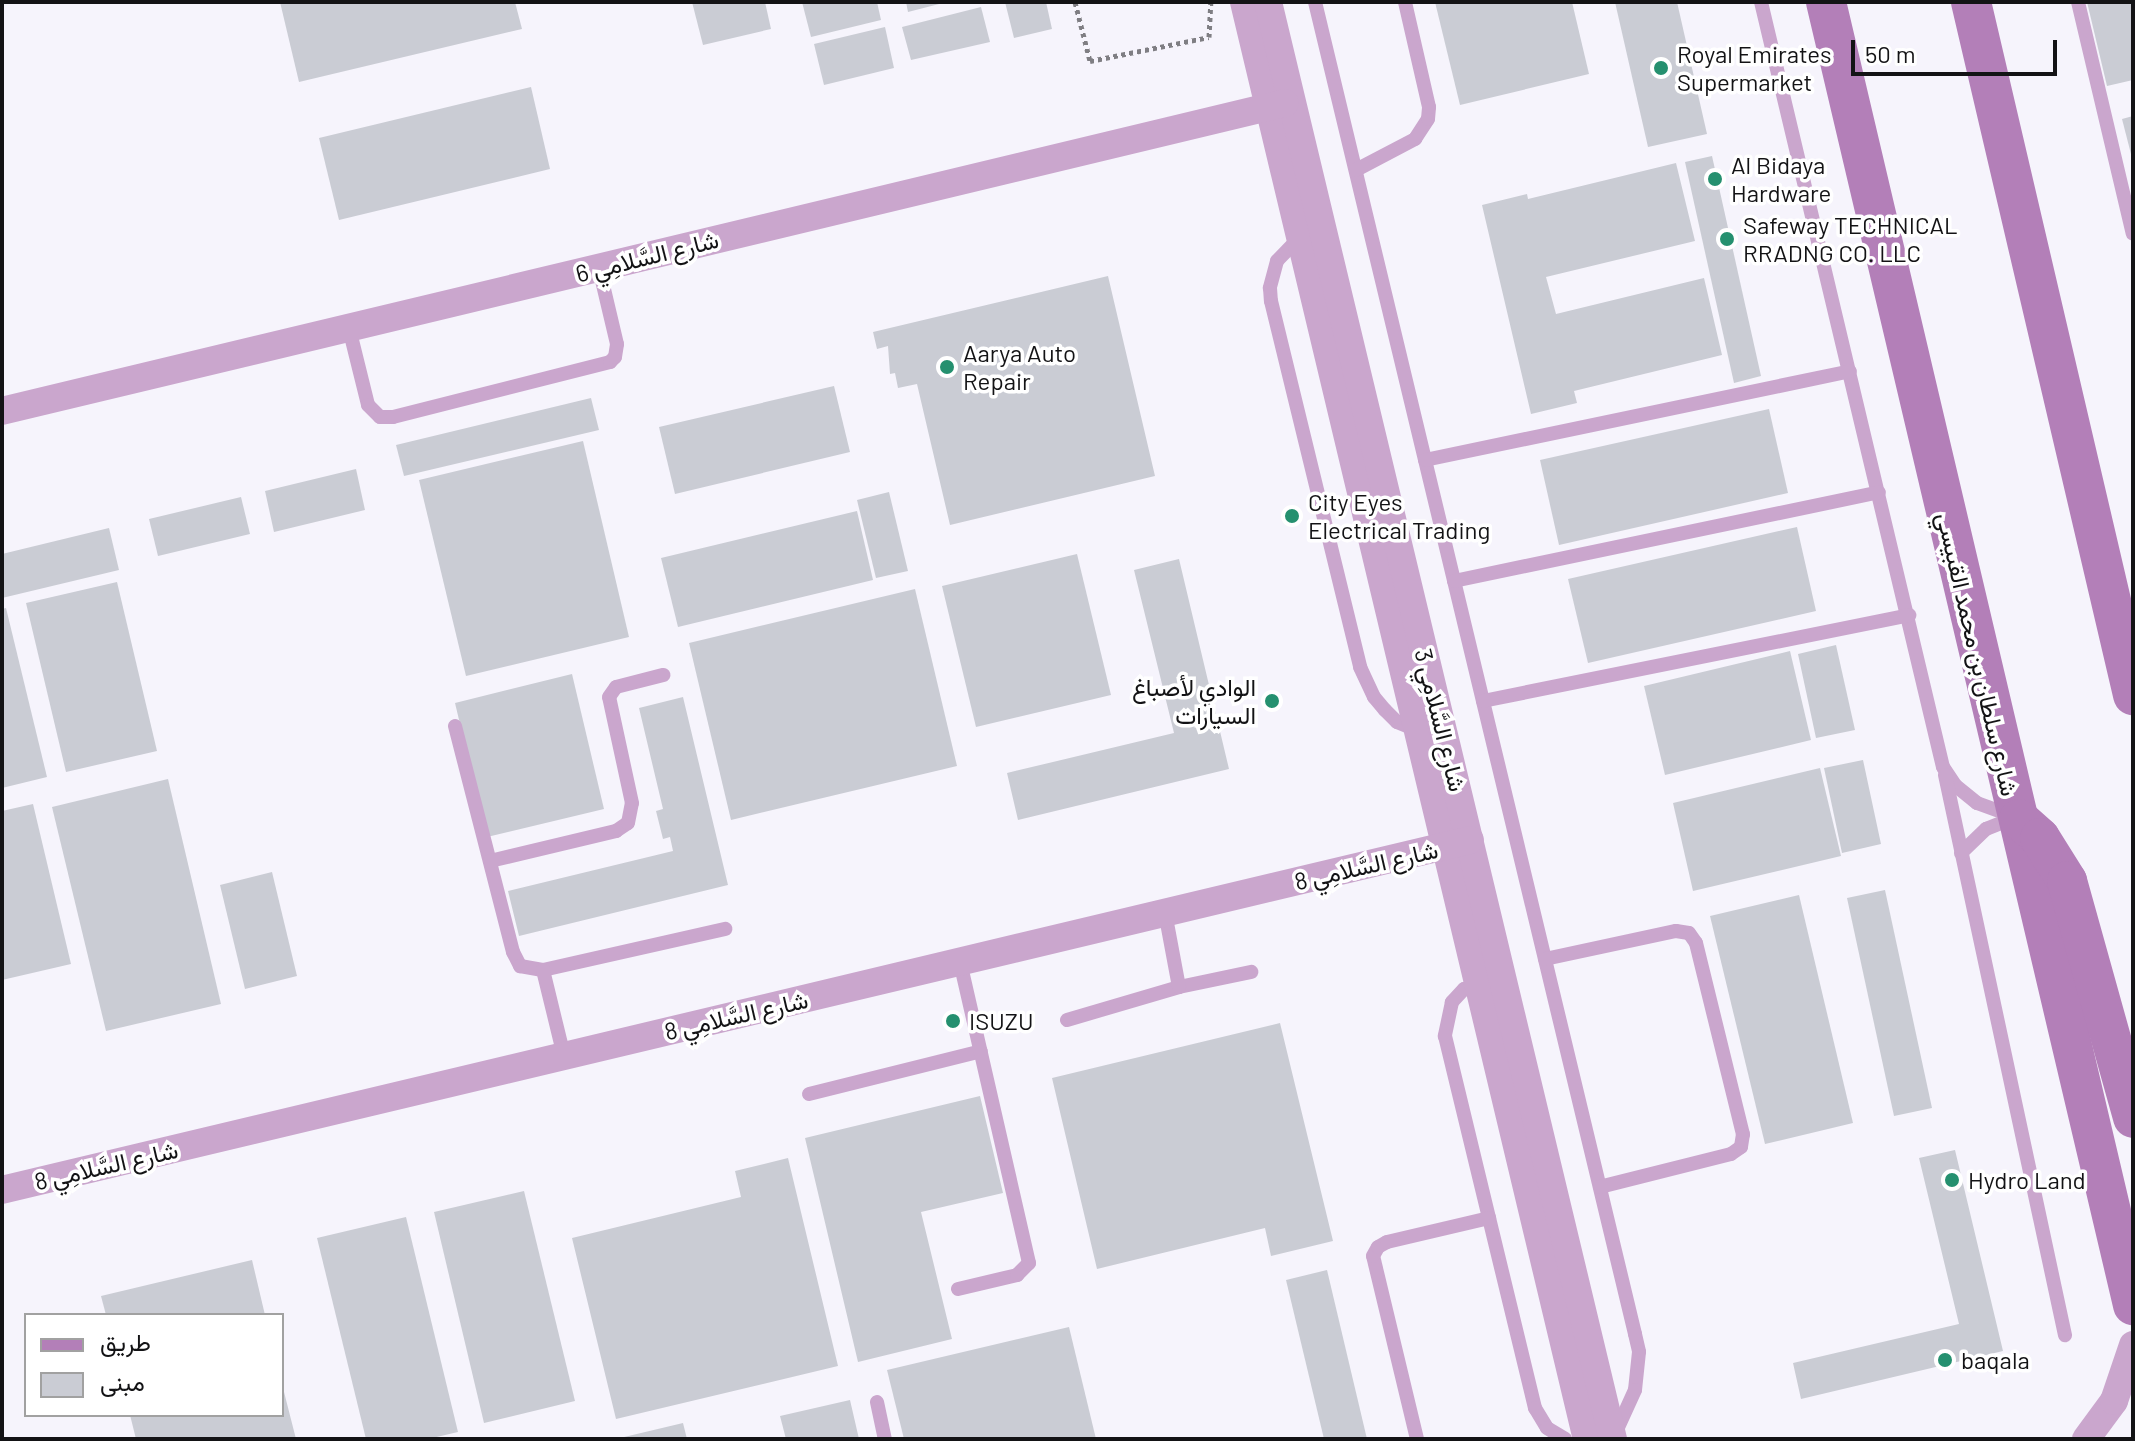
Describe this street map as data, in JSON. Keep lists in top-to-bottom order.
{
  "streets": {
    "main road": ["شارع سلطان بن محمد القبيسي"],
    "street": ["شارع السَّلامِي 6", "شارع السَّلامِي 3", "شارع السَّلامِي 8"]
  },
  "crossings": [
    ["شارع السَّلامِي 6", "شارع السَّلامِي 3"],
    ["شارع السَّلامِي 3", "شارع السَّلامِي 8"]
  ],
  "places": [
    "Royal Emirates Supermarket",
    "Al Bidaya Hardware",
    "Safeway TECHNICAL RRADNG CO. LLC",
    "Aarya Auto Repair",
    "City Eyes Electrical Trading",
    "الوادي لأصباغ السيارات",
    "ISUZU",
    "Hydro Land",
    "baqala"
  ],
  "legend": ["طريق", "مبنى"],
  "scale_bar": "50 m"
}
